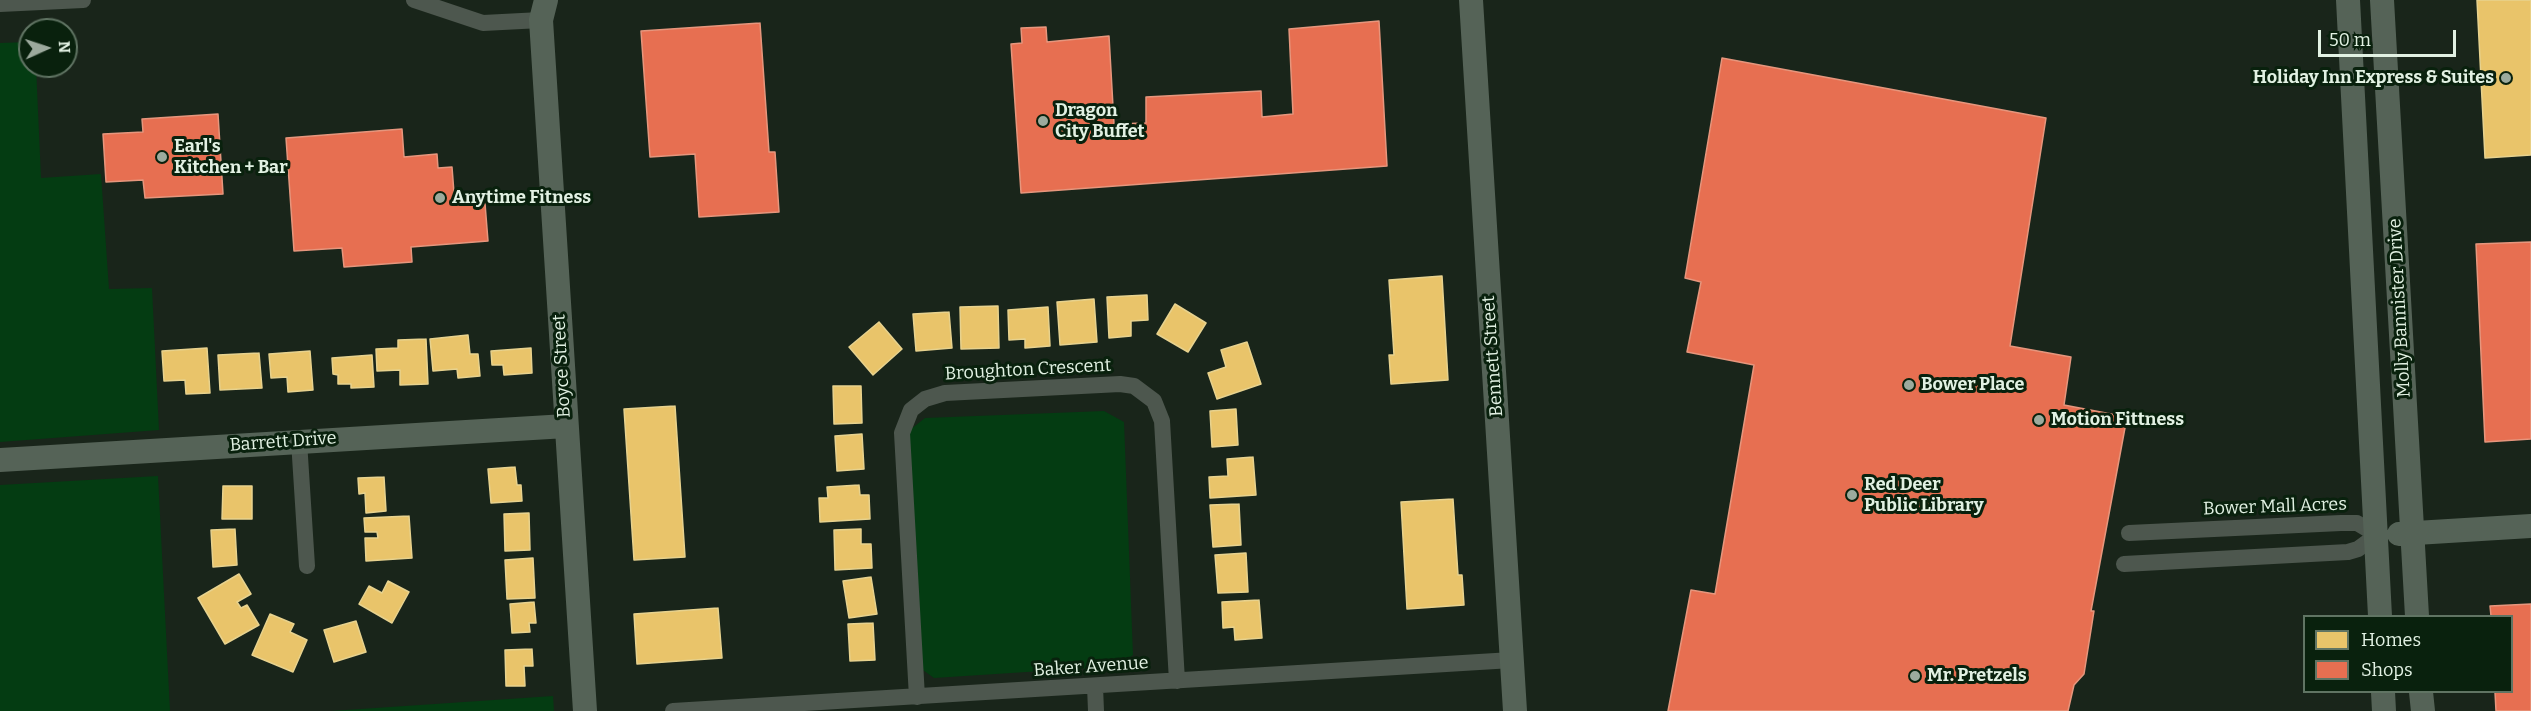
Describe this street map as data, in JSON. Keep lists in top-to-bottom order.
{
  "streets": {
    "street": [
      "Molly Bannister Drive",
      "Bennett Street",
      "Boyce Street",
      "Broughton Crescent",
      "Barrett Drive",
      "Bower Mall Acres",
      "Baker Avenue"
    ]
  },
  "crossings": [
    ["Molly Bannister Drive", "Bower Mall Acres"],
    ["Bennett Street", "Baker Avenue"],
    ["Boyce Street", "Barrett Drive"],
    ["Broughton Crescent", "Baker Avenue"]
  ],
  "places": [
    "Holiday Inn Express & Suites",
    "Dragon City Buffet",
    "Earl's Kitchen + Bar",
    "Anytime Fitness",
    "Bower Place",
    "Motion Fittness",
    "Red Deer Public Library",
    "Mr. Pretzels"
  ],
  "legend": ["Homes", "Shops"],
  "scale_bar": "50 m",
  "north": "right"
}
